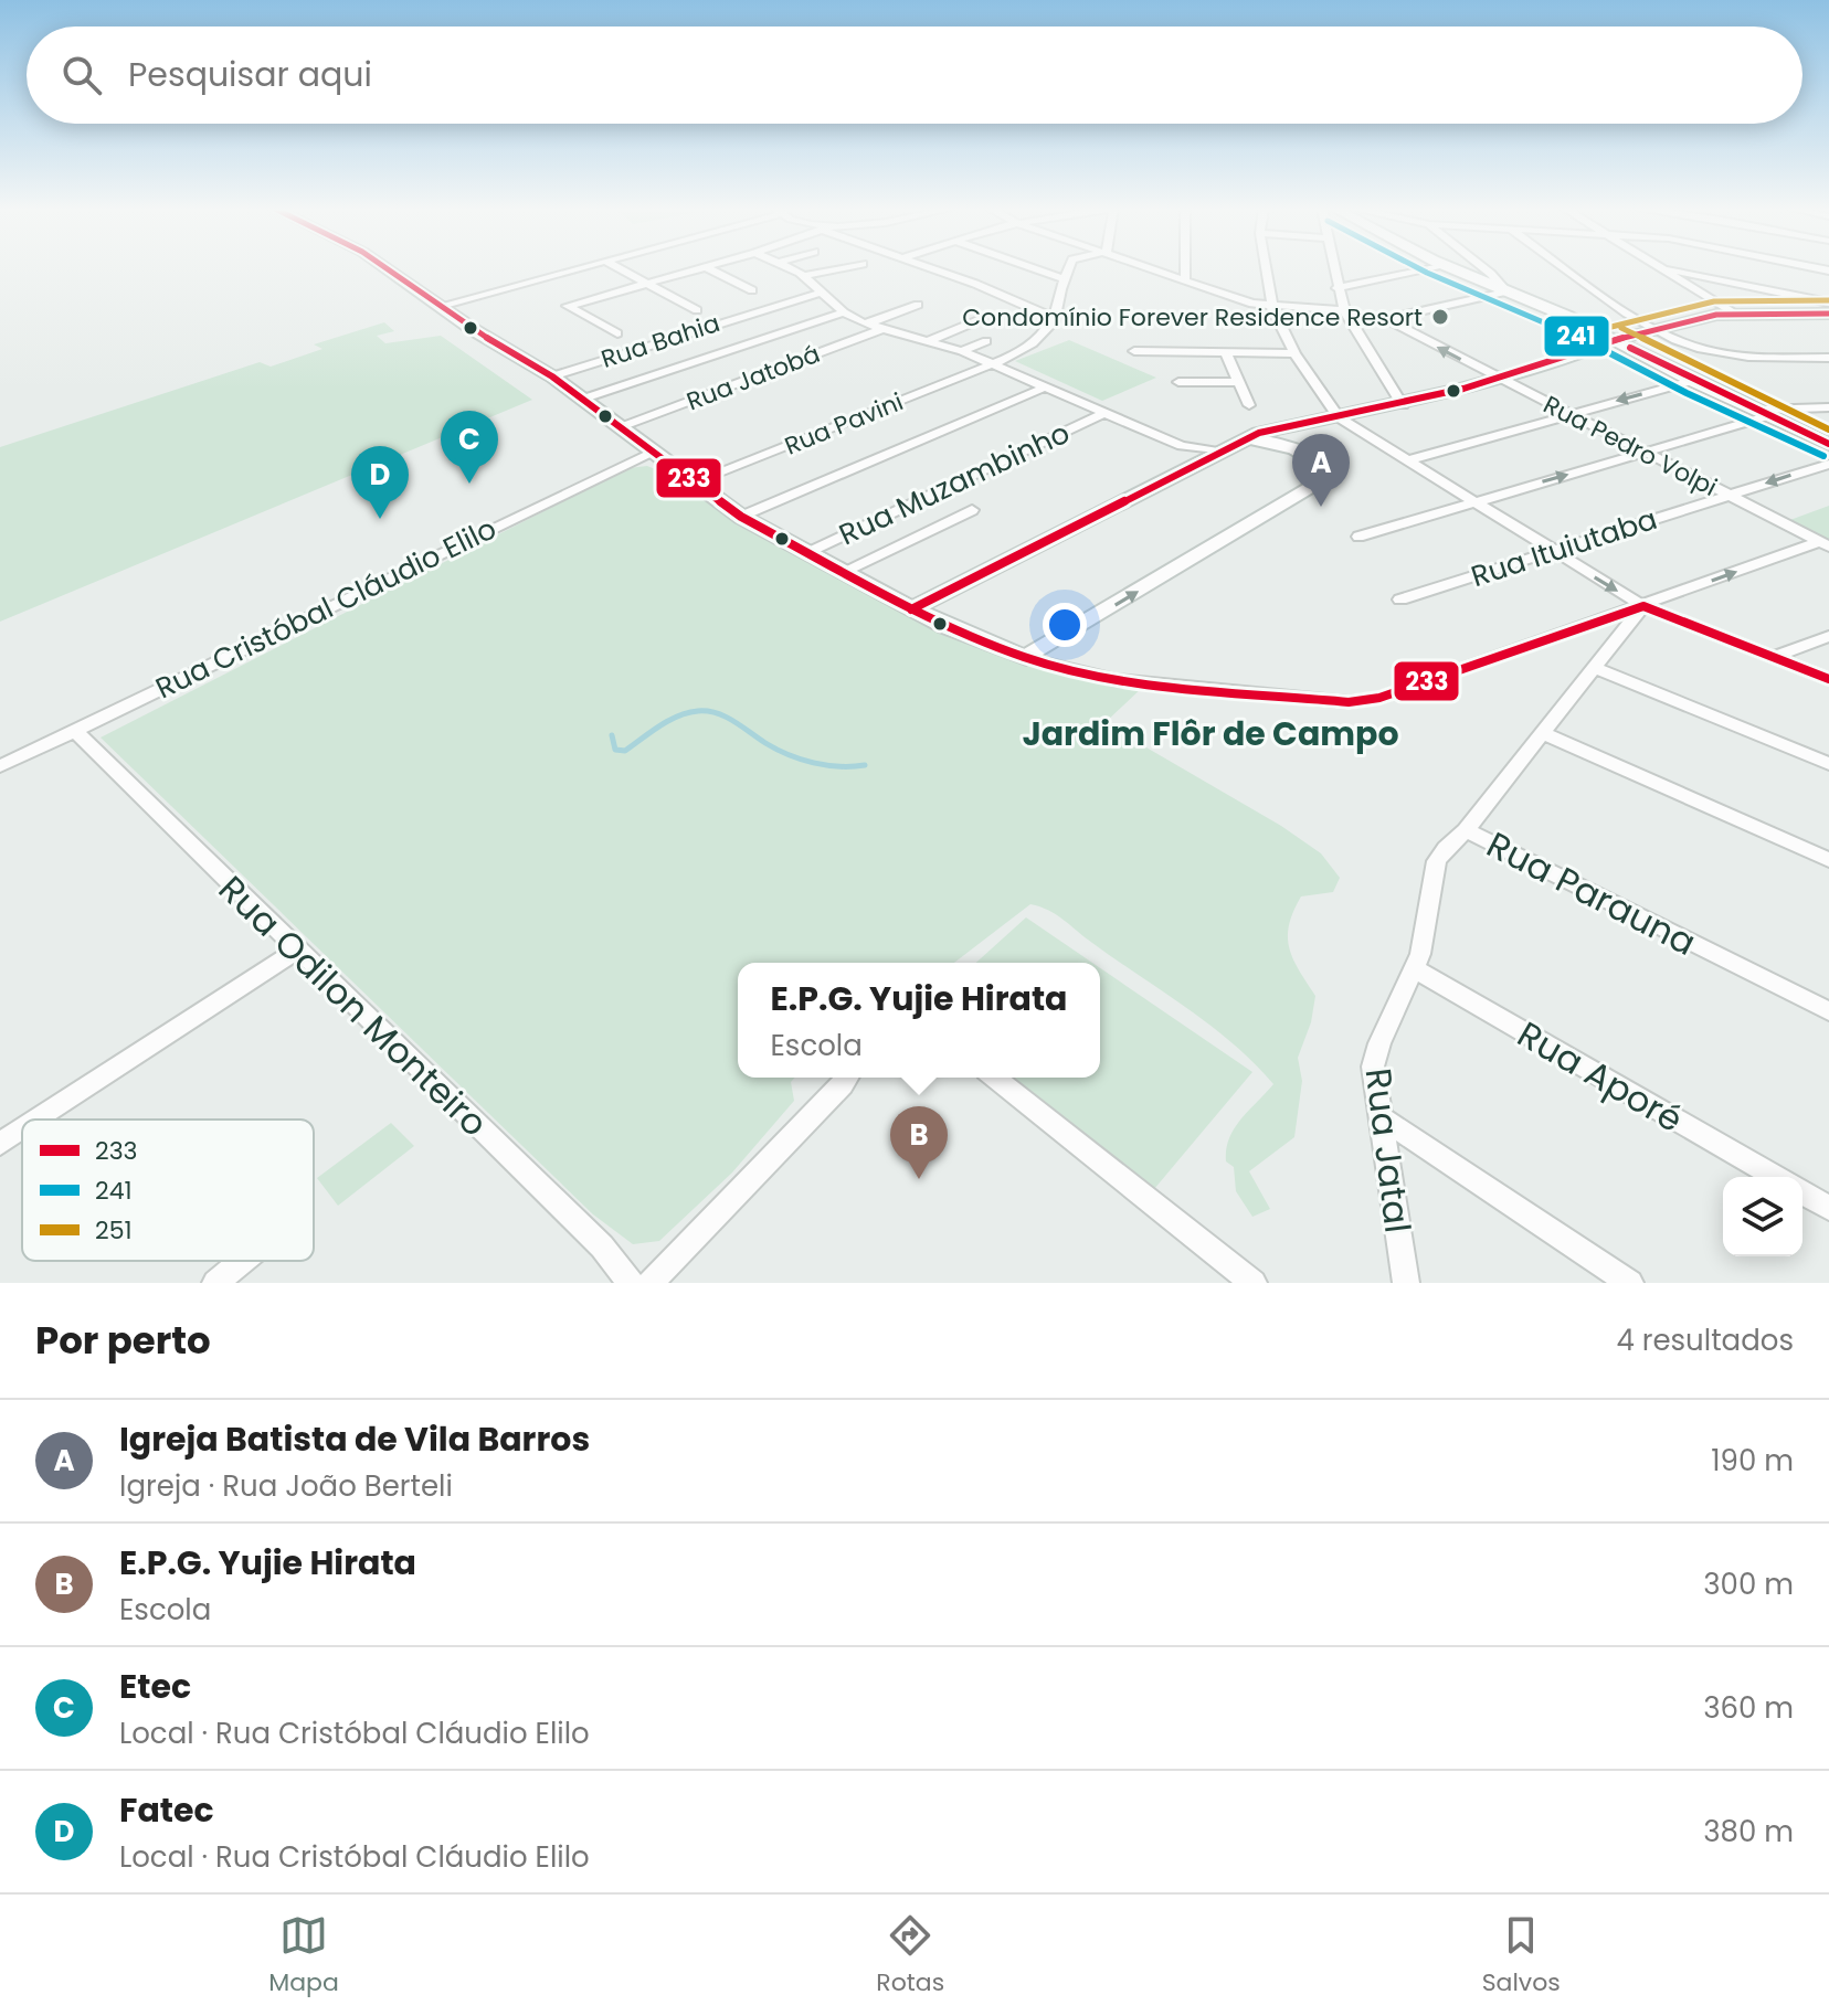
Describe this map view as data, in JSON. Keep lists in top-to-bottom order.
{
  "streets": {
    "street": [
      "Rua Bahia",
      "Rua Jatobá",
      "Rua Pavini",
      "Rua Pedro Volpi",
      "Rua Muzambinho",
      "Rua Ituiutaba",
      "Rua Cristóbal Cláudio Elilo",
      "Rua Parauna",
      "Rua Odilon Monteiro",
      "Rua Aporé",
      "Rua Jatal"
    ]
  },
  "crossings": [
    ["Rua Pedro Volpi", "Rua Ituiutaba"],
    ["Rua Cristóbal Cláudio Elilo", "Rua Odilon Monteiro"],
    ["Rua Parauna", "Rua Jatal"],
    ["Rua Aporé", "Rua Jatal"]
  ],
  "districts": ["Jardim Flôr de Campo"],
  "places": ["Condomínio Forever Residence Resort"],
  "lines": ["transit line 233", "transit line 241", "transit line 251"],
  "legend": ["233", "241", "251"],
  "page": {
    "search": "Pesquisar aqui",
    "pins": [
      "C",
      "A",
      "D",
      "B"
    ],
    "popup": ["E.P.G. Yujie Hirata", "Escola"],
    "heading": ["Por perto", "4 resultados"],
    "list": [
      {
        "mark": "A",
        "name": "Igreja Batista de Vila Barros",
        "note": "Igreja · Rua João Berteli",
        "value": "190 m"
      },
      {
        "mark": "B",
        "name": "E.P.G. Yujie Hirata",
        "note": "Escola",
        "value": "300 m"
      },
      {
        "mark": "C",
        "name": "Etec",
        "note": "Local · Rua Cristóbal Cláudio Elilo",
        "value": "360 m"
      },
      {
        "mark": "D",
        "name": "Fatec",
        "note": "Local · Rua Cristóbal Cláudio Elilo",
        "value": "380 m"
      }
    ],
    "nav": ["Mapa", "Rotas", "Salvos"]
  }
}
